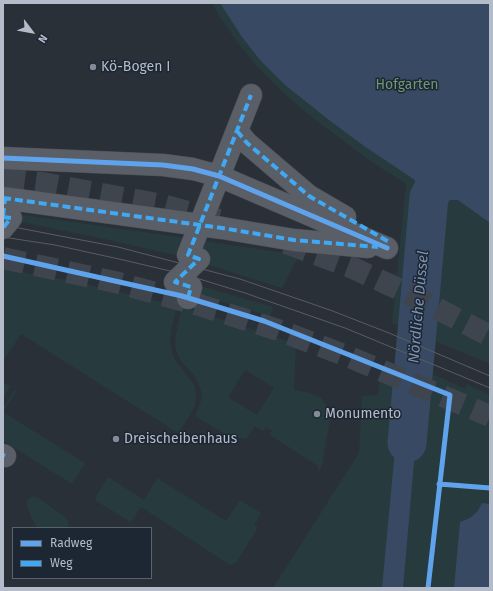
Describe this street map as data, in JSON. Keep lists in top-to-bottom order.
{
  "water": ["Nördliche Düssel"],
  "parks": ["Hofgarten"],
  "places": ["Kö-Bogen I", "Monumento", "Dreischeibenhaus"],
  "legend": ["Radweg", "Weg"],
  "north": "bottom right"
}
